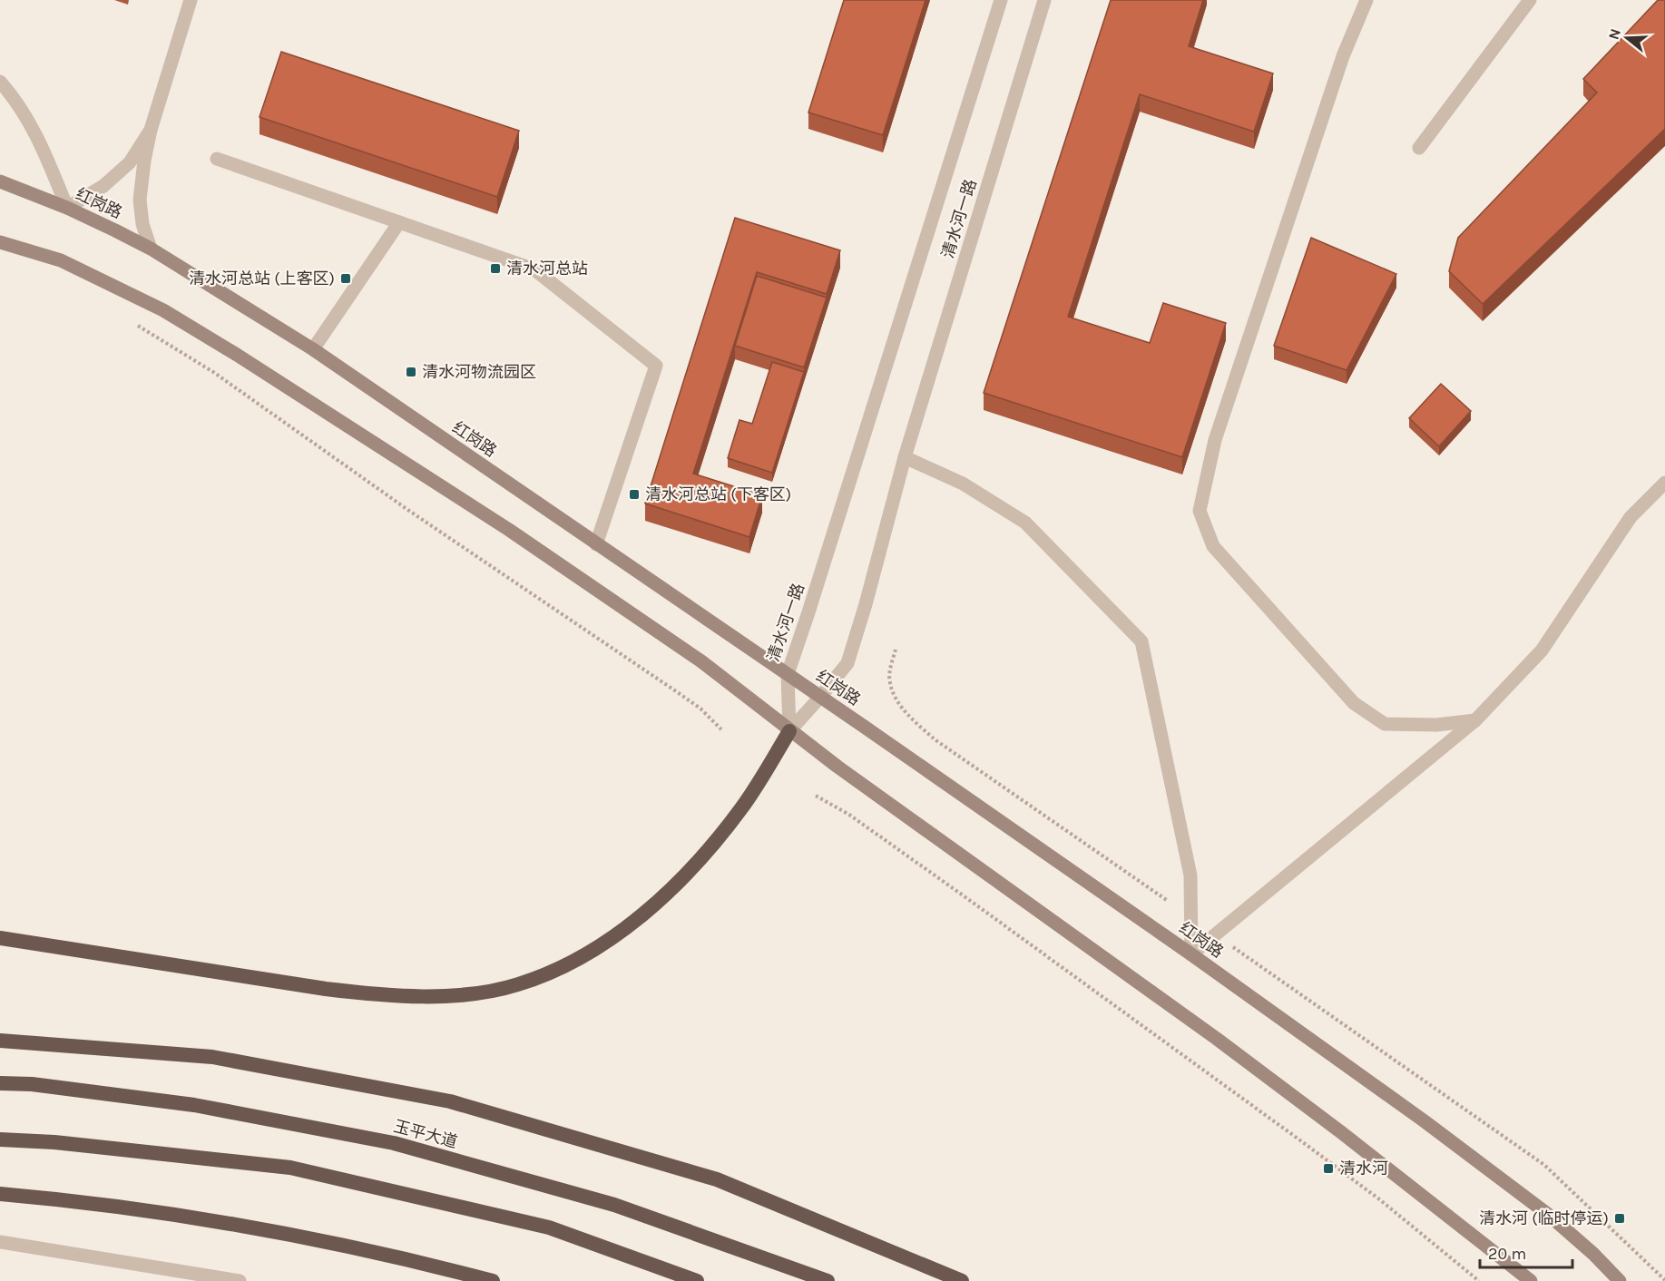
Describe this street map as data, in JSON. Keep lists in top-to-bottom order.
{
  "streets": {
    "highway": ["玉平大道"],
    "main road": ["红岗路"],
    "street": ["清水河一路"]
  },
  "crossings": [
    ["红岗路", "清水河一路"]
  ],
  "places": {
    "transit": [
      "清水河总站",
      "清水河总站 (上客区)",
      "清水河物流园区",
      "清水河总站 (下客区)",
      "清水河",
      "清水河 (临时停运)"
    ]
  },
  "scale_bar": "20 m",
  "north": "left"
}
